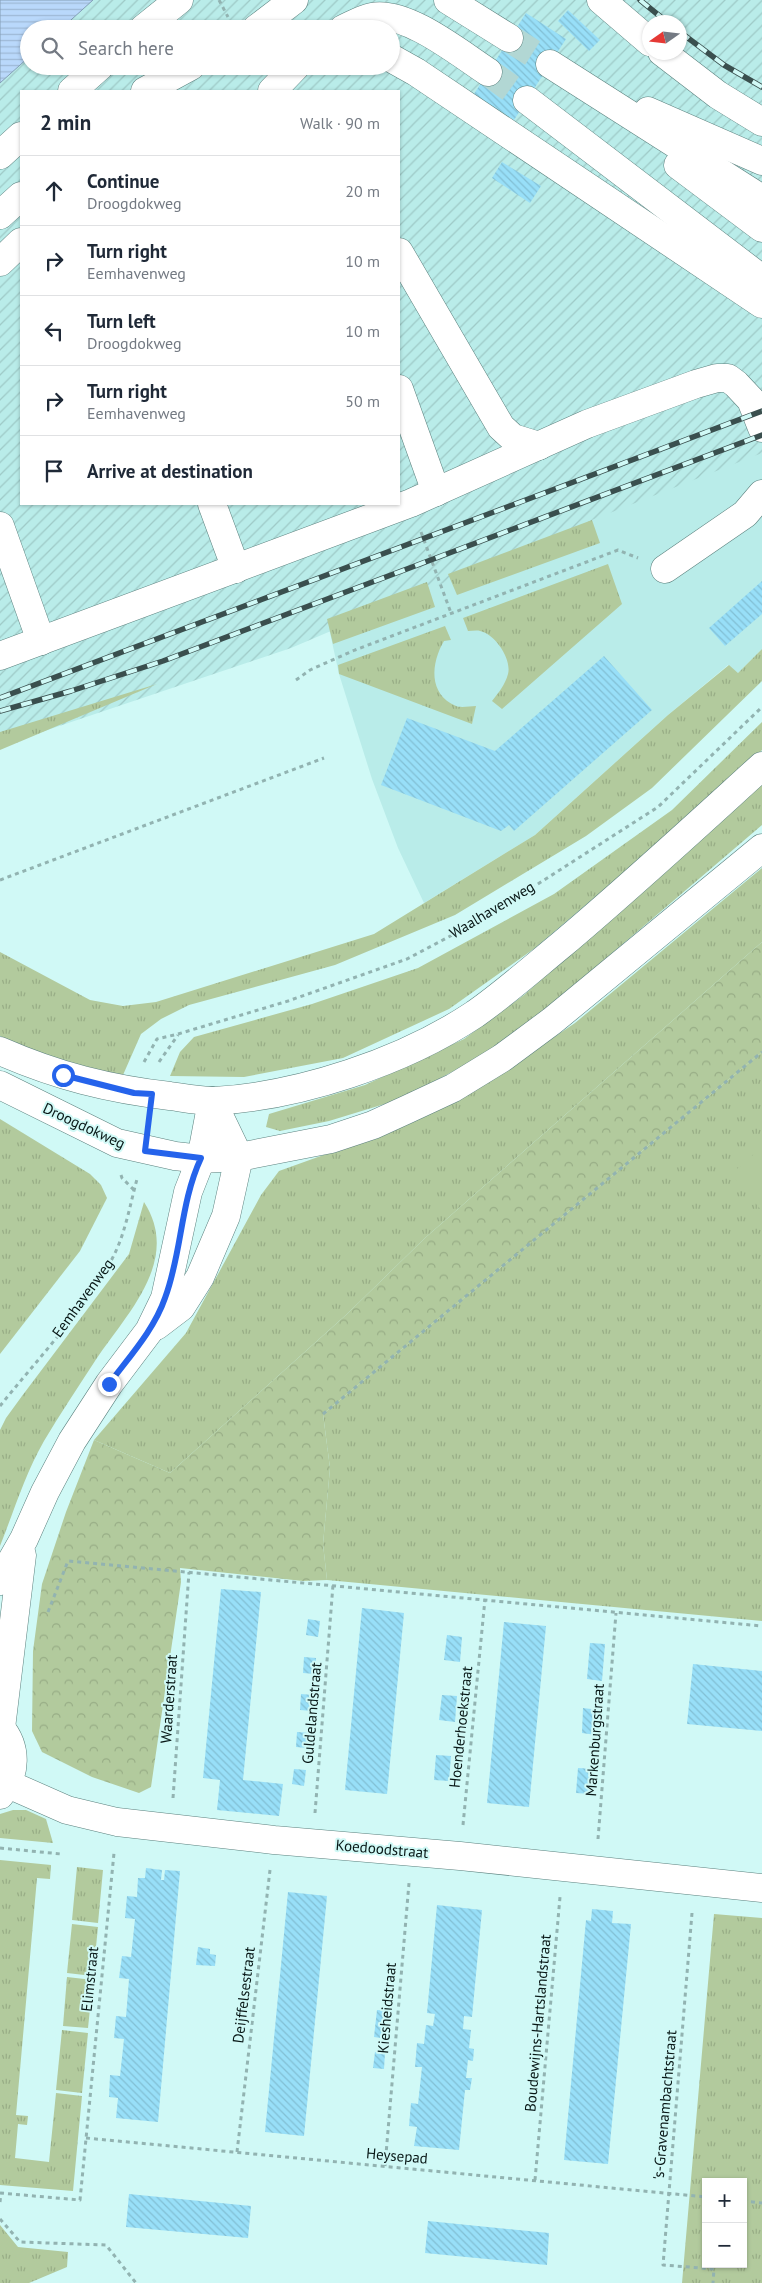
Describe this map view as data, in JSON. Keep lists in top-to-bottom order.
{
  "streets": {
    "street": ["Droogdokweg", "Koedoodstraat"],
    "path": [
      "Waalhavenweg",
      "Eemhavenweg",
      "Waarderstraat",
      "Guldelandstraat",
      "Hoenderhoekstraat",
      "Markenburgstraat",
      "Elimstraat",
      "Deijffelsestraat",
      "Kiesheidstraat",
      "Boudewijns-Hartslandstraat",
      "'s-Gravenambachtstraat",
      "Heysepad"
    ]
  },
  "crossings": [
    ["Droogdokweg", "Eemhavenweg"],
    ["Waarderstraat", "Koedoodstraat"],
    ["Guldelandstraat", "Koedoodstraat"],
    ["Hoenderhoekstraat", "Koedoodstraat"],
    ["Markenburgstraat", "Koedoodstraat"],
    ["Koedoodstraat", "Elimstraat"],
    ["Koedoodstraat", "Deijffelsestraat"],
    ["Koedoodstraat", "Kiesheidstraat"],
    ["Koedoodstraat", "Boudewijns-Hartslandstraat"],
    ["Koedoodstraat", "'s-Gravenambachtstraat"],
    ["Elimstraat", "Heysepad"],
    ["Deijffelsestraat", "Heysepad"],
    ["Kiesheidstraat", "Heysepad"],
    ["Boudewijns-Hartslandstraat", "Heysepad"],
    ["'s-Gravenambachtstraat", "Heysepad"]
  ],
  "north": "left",
  "page": {
    "search": "Search here",
    "heading": ["2 min", "Walk · 90 m"],
    "list": [
      ["Continue", "Droogdokweg", "20 m"],
      ["Turn right", "Eemhavenweg", "10 m"],
      ["Turn left", "Droogdokweg", "10 m"],
      ["Turn right", "Eemhavenweg", "50 m"],
      "Arrive at destination"
    ],
    "map_buttons": ["+", "−"]
  }
}
